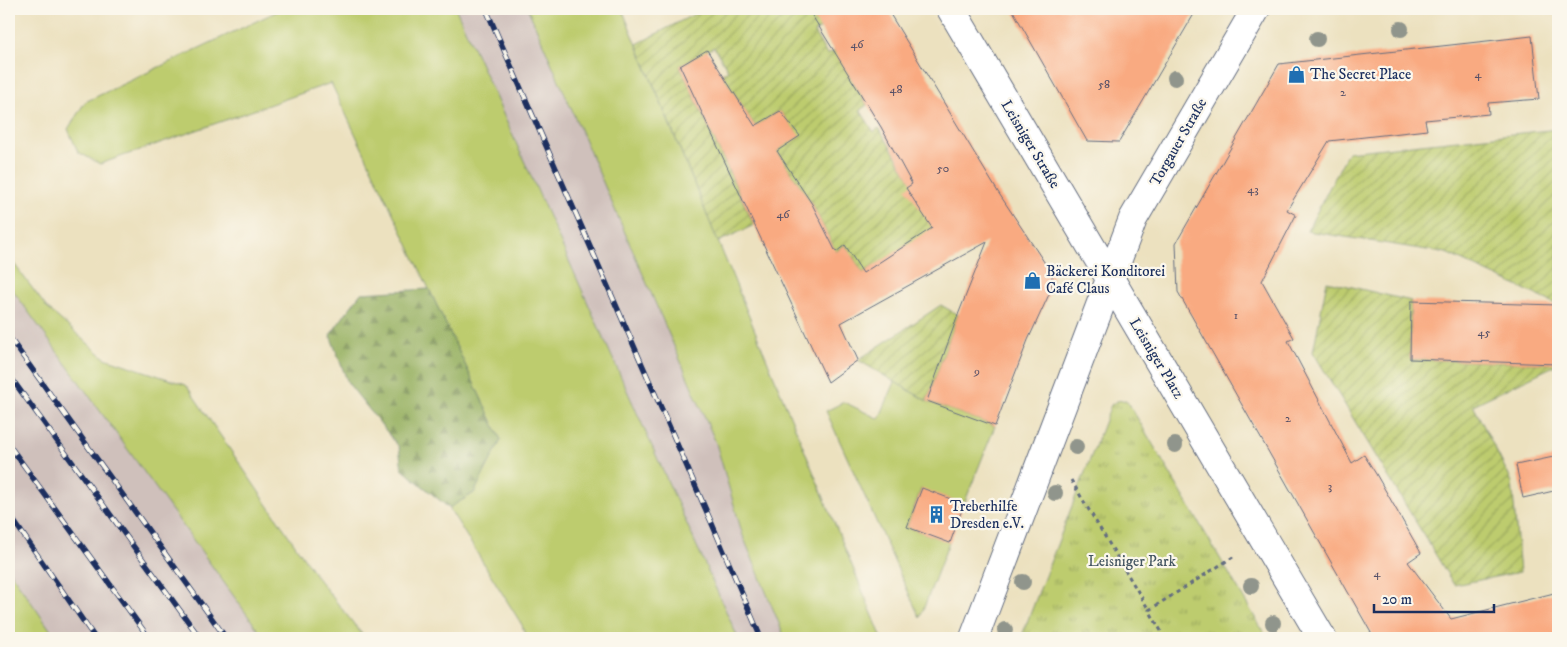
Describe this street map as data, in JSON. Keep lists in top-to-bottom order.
{
  "streets": {
    "street": ["Torgauer Straße", "Leisniger Straße", "Leisniger Platz"]
  },
  "crossings": [
    ["Torgauer Straße", "Leisniger Straße"],
    ["Torgauer Straße", "Leisniger Platz"],
    ["Leisniger Straße", "Leisniger Platz"]
  ],
  "parks": ["Leisniger Park"],
  "places": {
    "shop": ["The Secret Place", "Bäckerei Konditorei Café Claus"],
    "building": ["Treberhilfe Dresden e.V."]
  },
  "house_numbers": [
    "46",
    "4",
    "58",
    "48",
    "2",
    "50",
    "43",
    "46",
    "1",
    "45",
    "9",
    "2",
    "3",
    "4"
  ],
  "scale_bar": "20 m"
}
